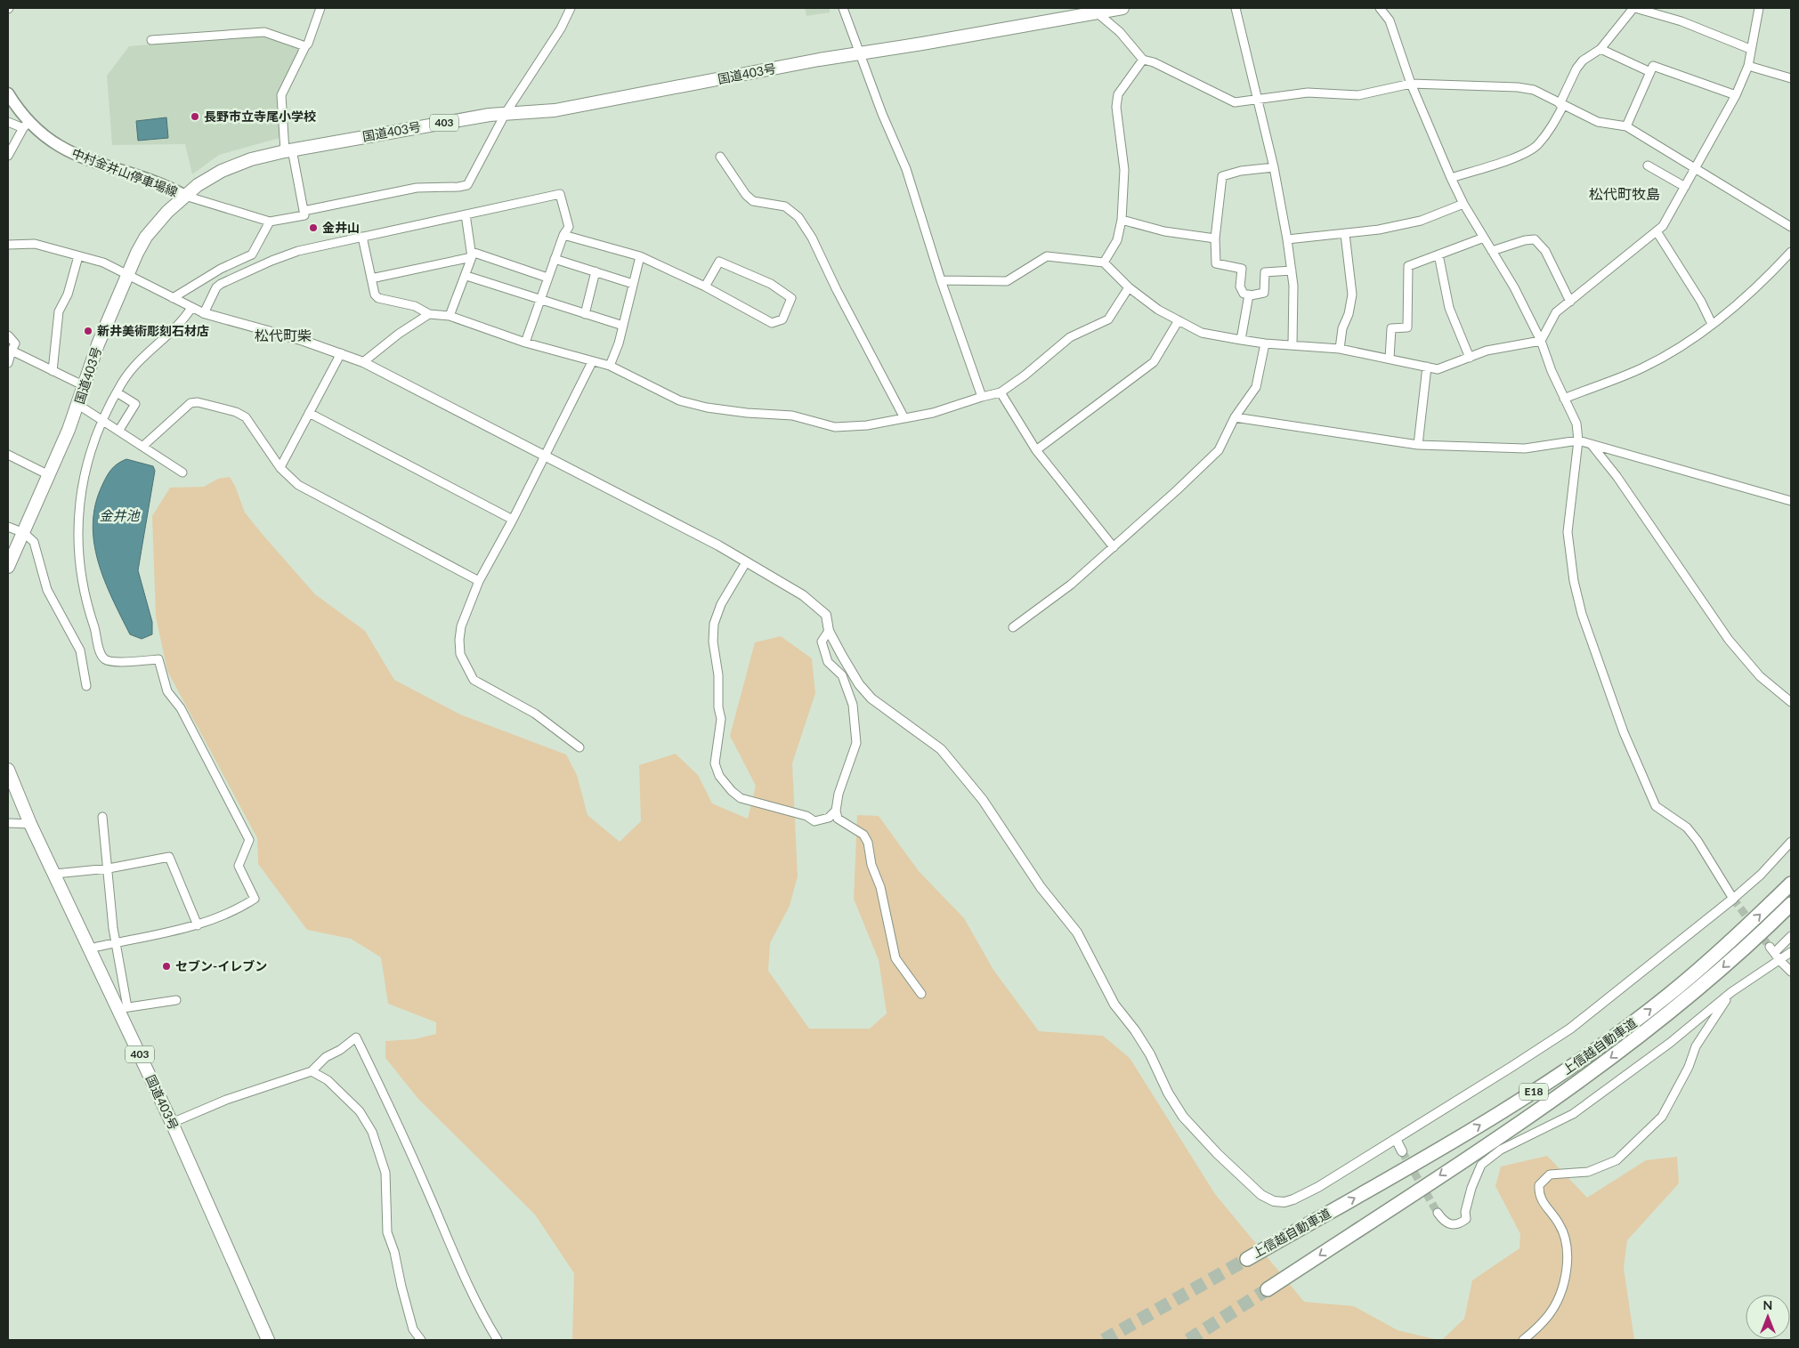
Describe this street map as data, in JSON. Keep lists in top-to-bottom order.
{
  "streets": {
    "highway": [
      "国道403号",
      "403",
      "上信越自動車道",
      "E18"
    ],
    "main road": ["中村金井山停車場線"]
  },
  "crossings": [
    ["国道403号", "中村金井山停車場線"]
  ],
  "districts": ["松代町牧島", "松代町柴"],
  "water": ["金井池"],
  "places": [
    "長野市立寺尾小学校",
    "金井山",
    "新井美術彫刻石材店",
    "セブン-イレブン"
  ],
  "north": "top"
}
